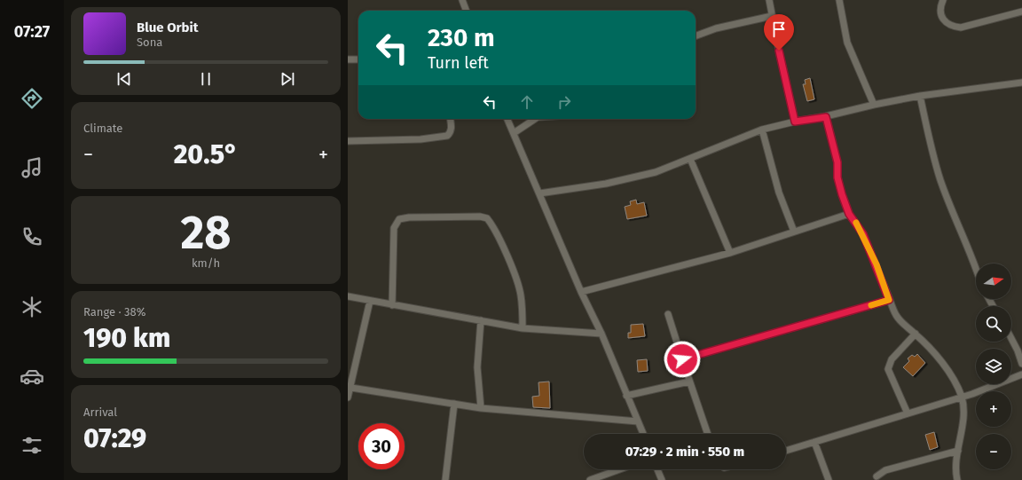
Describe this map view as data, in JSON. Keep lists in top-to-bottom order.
{
  "north": "right",
  "page": {
    "tabs": "07:27",
    "turn": ["230 m", "Turn left"],
    "song": ["Blue Orbit", "Sona"],
    "tile": [
      "Climate",
      ["28", "km/h"],
      ["Range · 38%", "190 km"],
      ["Arrival", "07:29"]
    ],
    "heat": ["−", "20.5°", "+"],
    "map_buttons": ["+", "−"],
    "limit": "30",
    "trip": "07:29 · 2 min · 550 m"
  }
}
